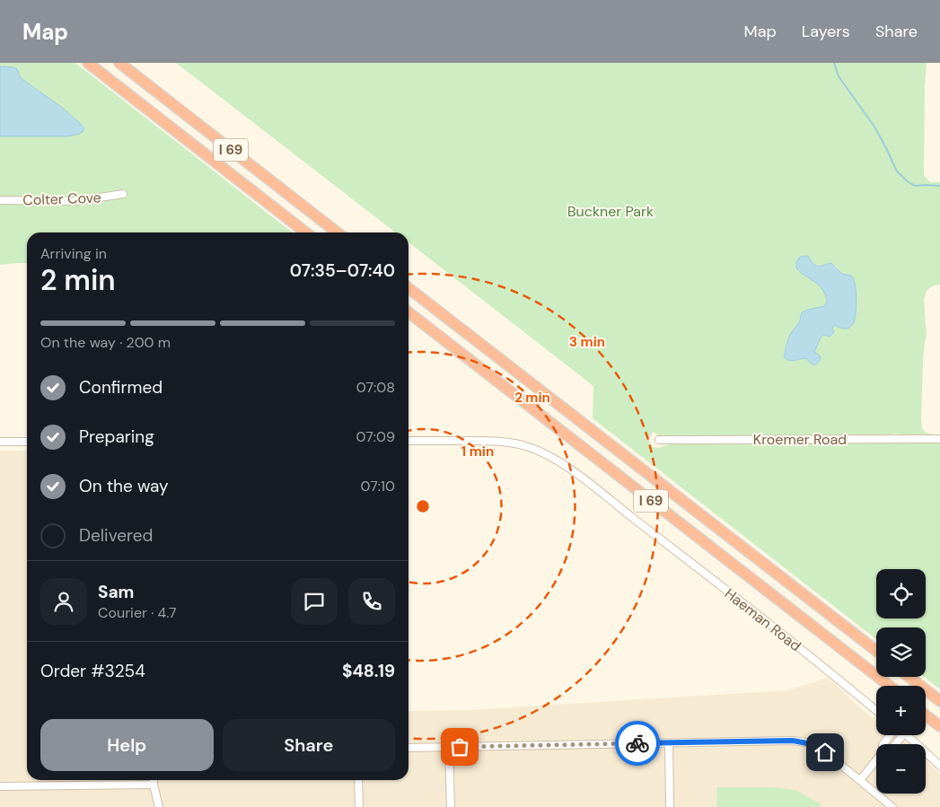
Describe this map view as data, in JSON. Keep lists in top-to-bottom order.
{
  "streets": {
    "highway": ["I 69"],
    "street": ["Colter Cove", "Kroemer Road", "Haeman Road"]
  },
  "parks": ["Buckner Park"],
  "page": {
    "header": "Map",
    "nav": ["Map", "Layers", "Share"],
    "heading": ["2 min", "Arriving in", "07:35–07:40"],
    "panel": [
      "Sam",
      "Courier · 4.7",
      "Order #3254",
      "$48.19"
    ],
    "bar": "On the way · 200 m",
    "list": [
      ["Confirmed", "07:08"],
      ["Preparing", "07:09"],
      ["On the way", "07:10"],
      "Delivered"
    ],
    "map_buttons": ["+", "−"],
    "buttons": ["Help", "Share"]
  },
  "rings": ["3 min", "2 min", "1 min"]
}
